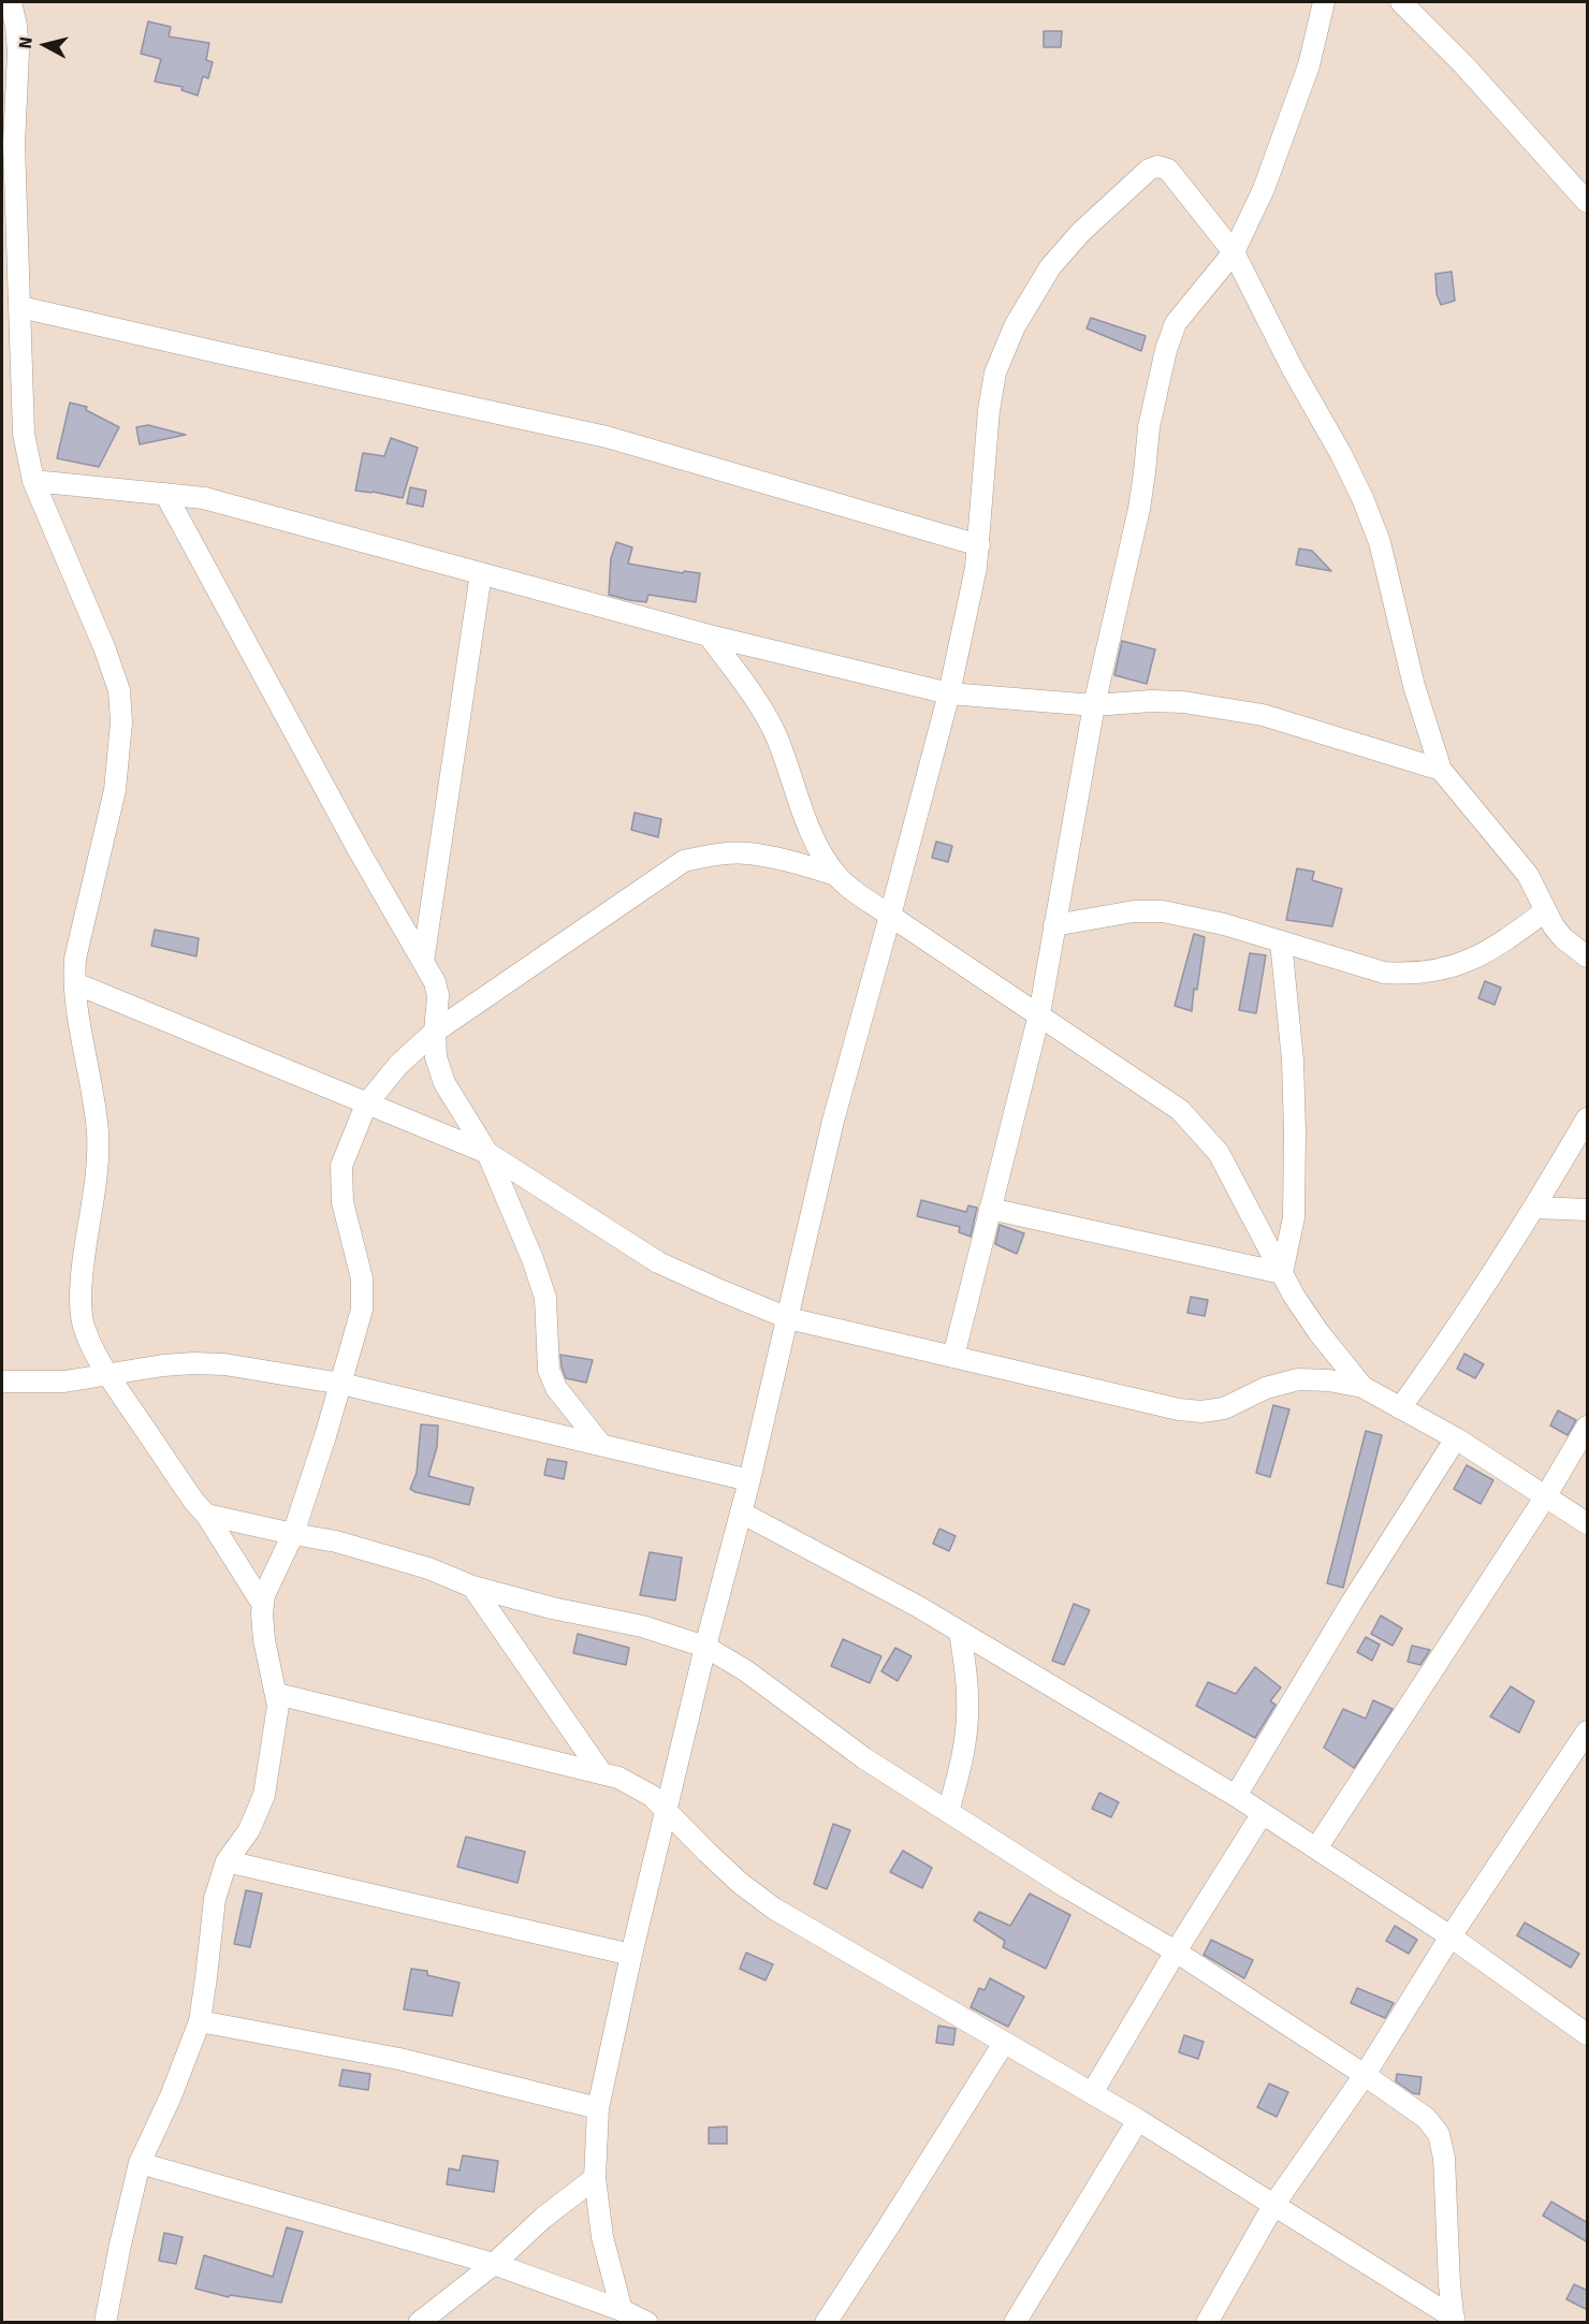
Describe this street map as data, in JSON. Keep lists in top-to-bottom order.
{
  "north": "left"
}
